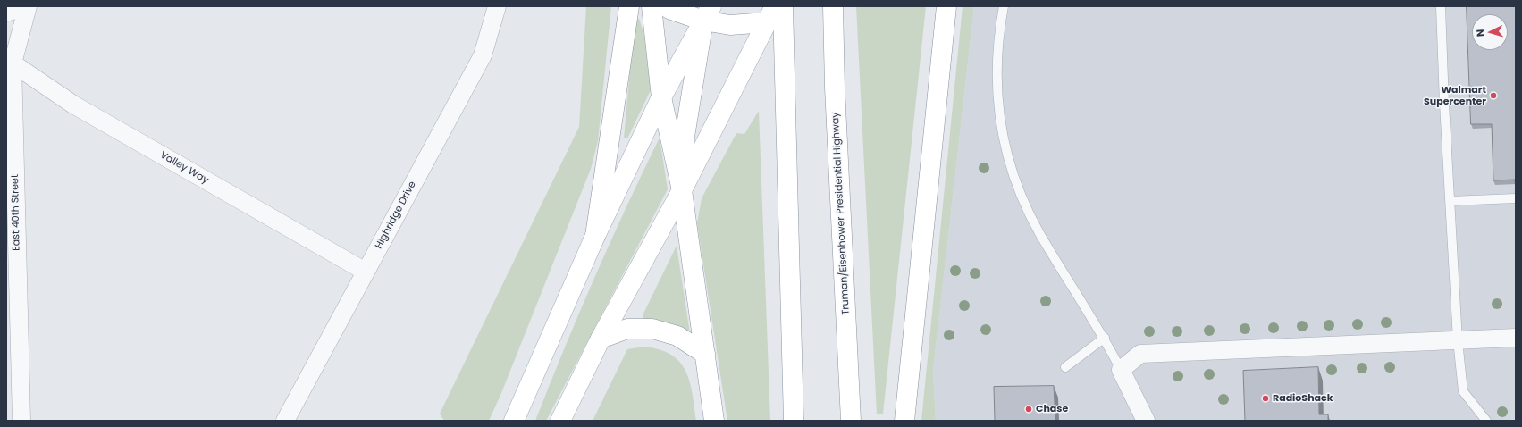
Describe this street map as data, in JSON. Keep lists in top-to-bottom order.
{
  "streets": {
    "main road": ["Truman/Eisenhower Presidential Highway"],
    "street": ["Valley Way", "East 40th Street", "Highridge Drive"]
  },
  "crossings": [
    ["Valley Way", "East 40th Street"],
    ["Valley Way", "Highridge Drive"]
  ],
  "places": ["Walmart Supercenter", "RadioShack", "Chase"],
  "north": "left"
}
